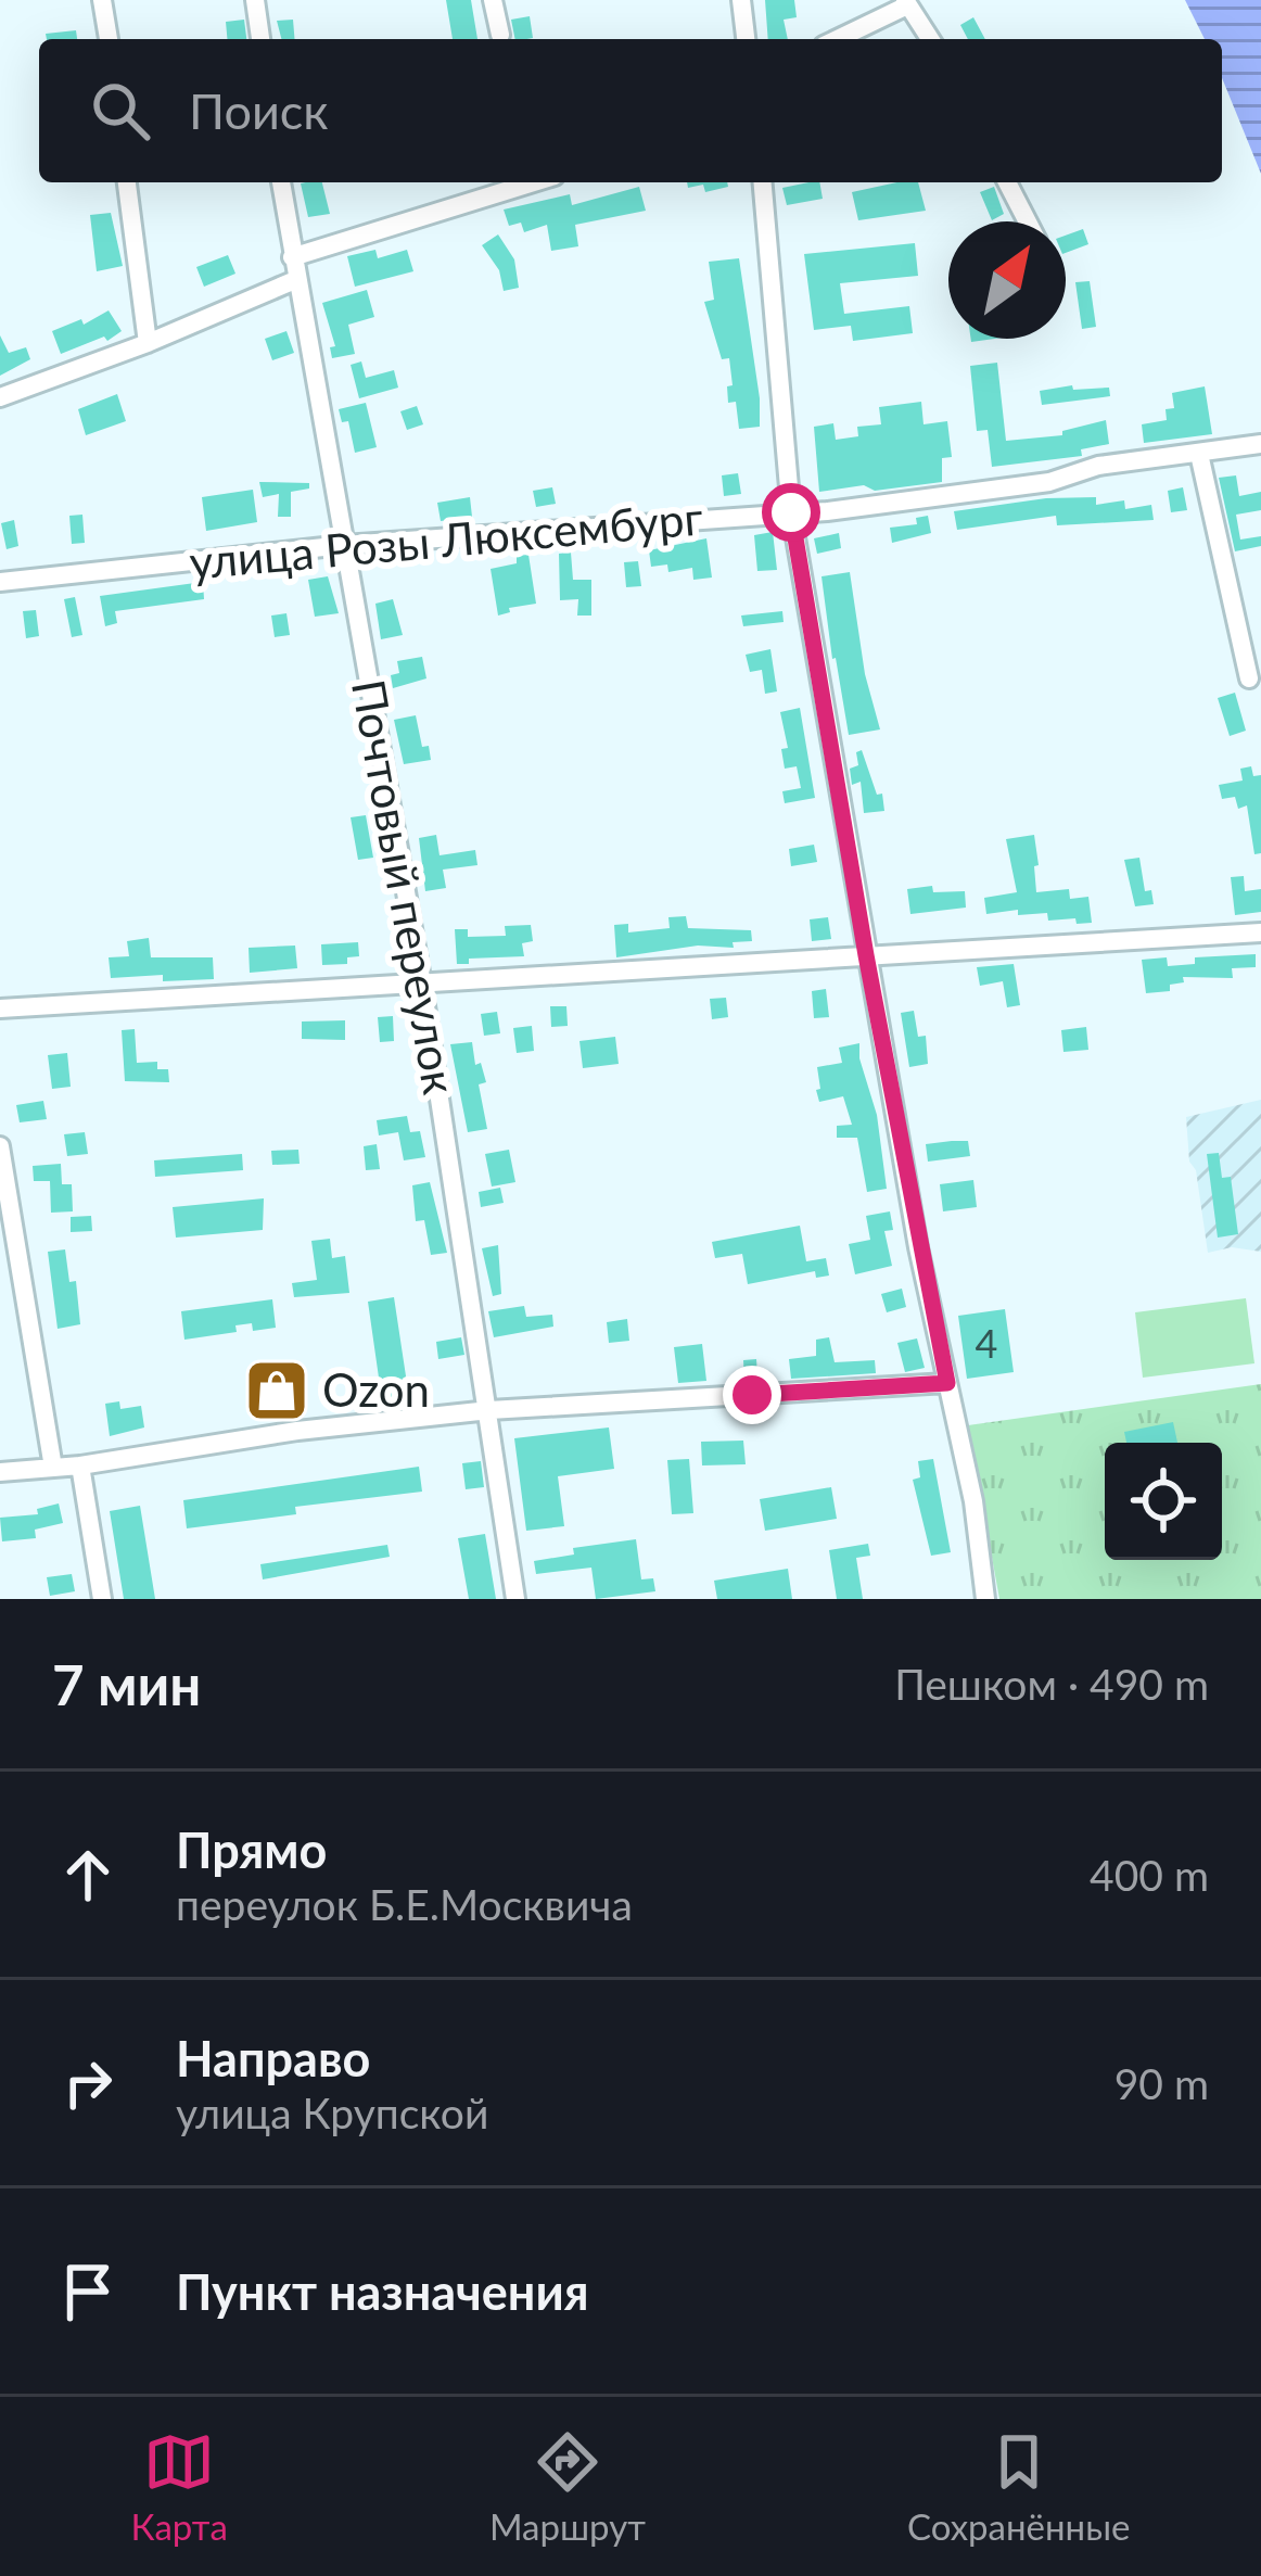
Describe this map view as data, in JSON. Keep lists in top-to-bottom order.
{
  "streets": {
    "street": ["улица Розы Люксембург", "Почтовый переулок"]
  },
  "crossings": [
    ["улица Розы Люксембург", "Почтовый переулок"]
  ],
  "places": {
    "shop": ["Ozon"]
  },
  "house_numbers": ["4"],
  "north": "top right",
  "page": {
    "search": "Поиск",
    "heading": ["7 мин", "Пешком · 490 m"],
    "list": [
      ["Прямо", "переулок Б.Е.Москвича", "400 m"],
      ["Направо", "улица Крупской", "90 m"],
      "Пункт назначения"
    ],
    "nav": ["Карта", "Маршрут", "Сохранённые"]
  }
}
